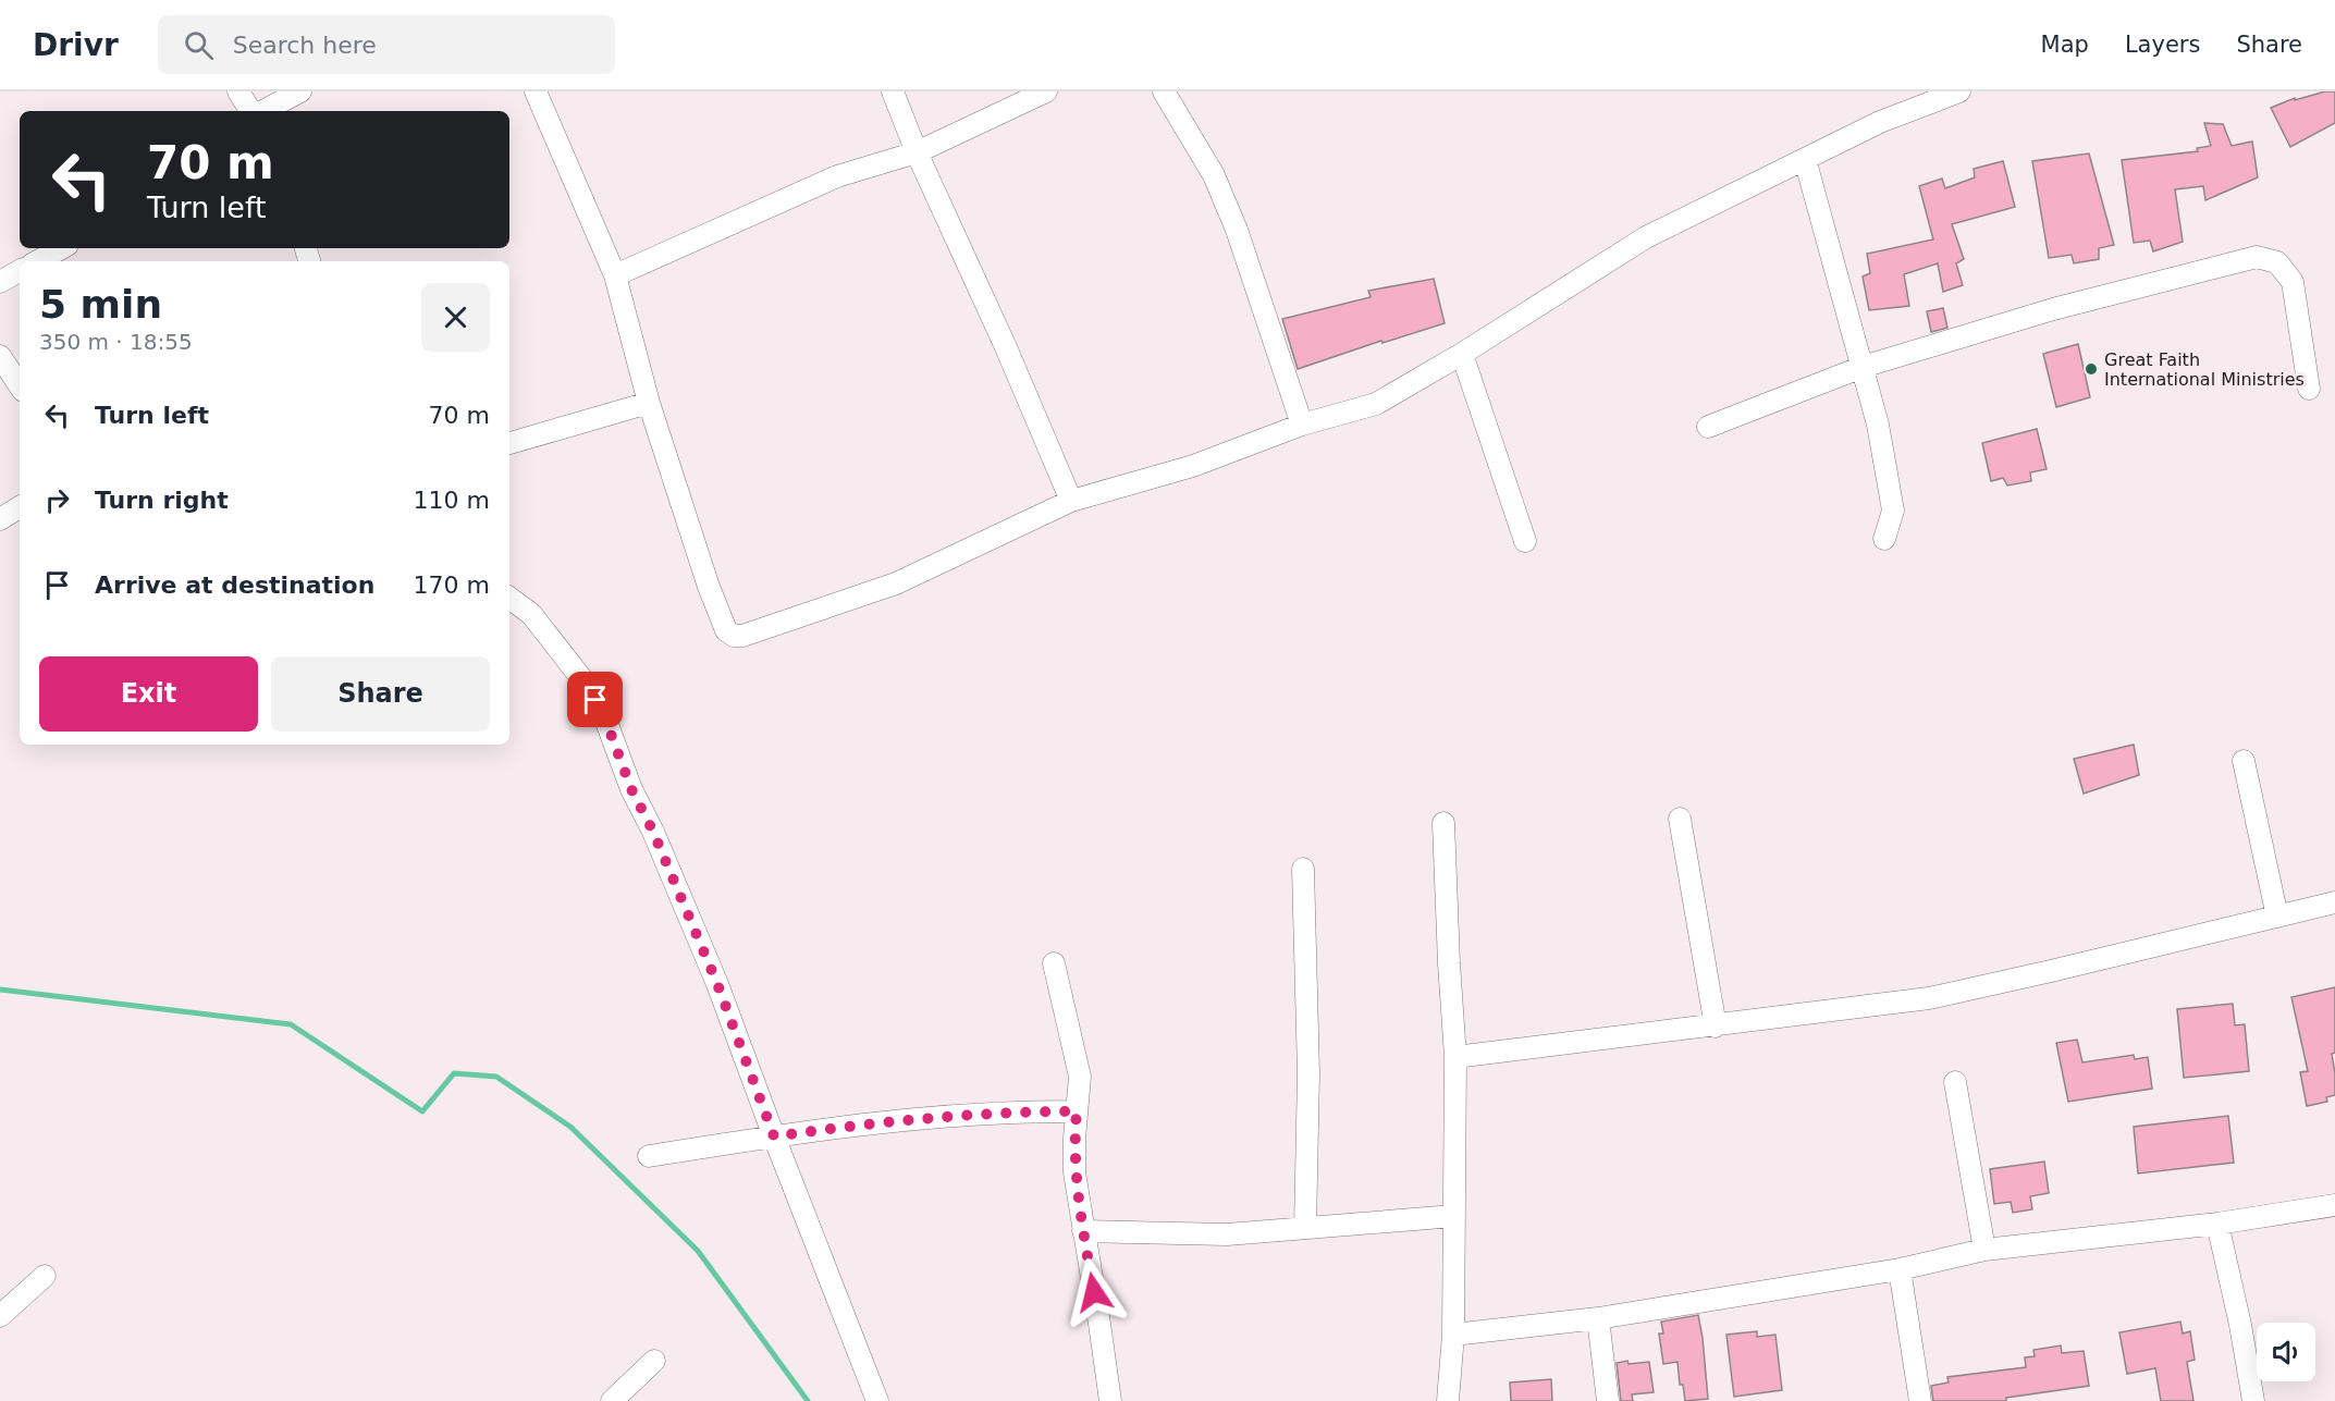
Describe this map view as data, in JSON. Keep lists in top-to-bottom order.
{
  "places": ["Great Faith International Ministries"],
  "page": {
    "header": "Drivr",
    "search": "Search here",
    "nav": ["Map", "Layers", "Share"],
    "turn": ["70 m", "Turn left"],
    "heading": ["5 min", "350 m · 18:55"],
    "list": [
      {
        "name": "Turn left",
        "value": "70 m"
      },
      {
        "name": "Turn right",
        "value": "110 m"
      },
      {
        "name": "Arrive at destination",
        "value": "170 m"
      }
    ],
    "buttons": ["Exit", "Share"]
  }
}
